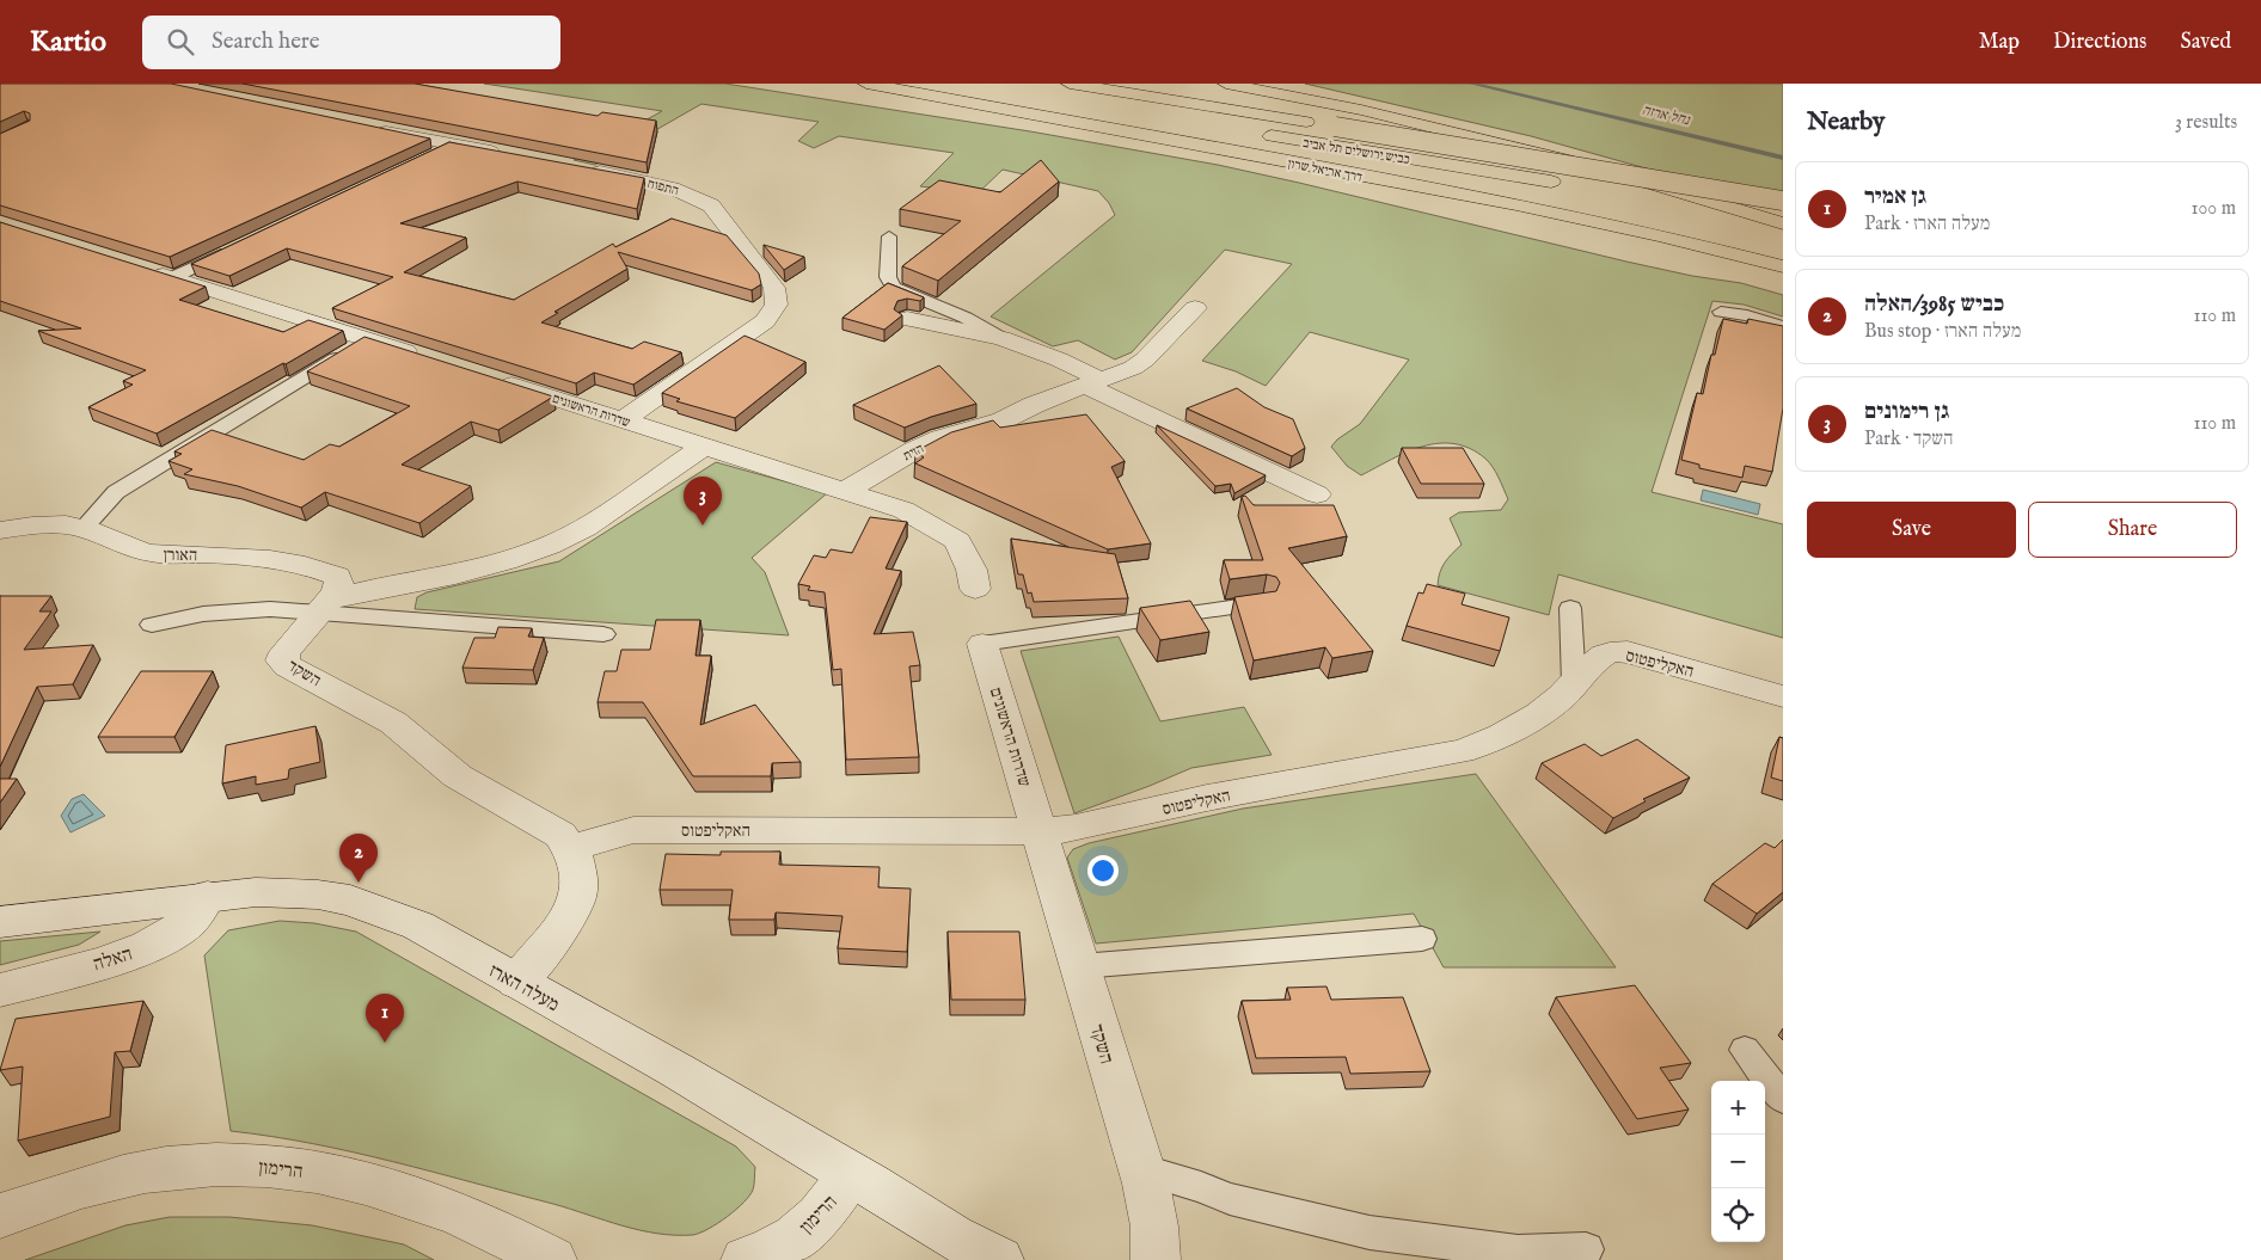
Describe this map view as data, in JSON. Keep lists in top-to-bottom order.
{
  "streets": {
    "highway": ["כביש ירושלים תל אביב", "דרך אריאל שרון"],
    "street": [
      "התפוח",
      "שדרות הראשונים",
      "הזית",
      "האורן",
      "האקליפטוס",
      "השקד",
      "האלה",
      "מעלה הארז",
      "הרימון"
    ]
  },
  "crossings": [
    ["התפוח", "שדרות הראשונים"],
    ["שדרות הראשונים", "הזית"],
    ["שדרות הראשונים", "האקליפטוס"],
    ["שדרות הראשונים", "השקד"],
    ["האורן", "השקד"],
    ["האקליפטוס", "השקד"],
    ["האלה", "מעלה הארז"],
    ["מעלה הארז", "הרימון"]
  ],
  "water": ["נחל ארזה"],
  "page": {
    "header": "Kartio",
    "search": "Search here",
    "nav": ["Map", "Directions", "Saved"],
    "heading": ["Nearby", "3 results"],
    "list": [
      {
        "mark": "1",
        "name": "גן אמיר",
        "note": "Park · מעלה הארז",
        "value": "100 m"
      },
      {
        "mark": "2",
        "name": "כביש 3985/האלה",
        "note": "Bus stop · מעלה הארז",
        "value": "110 m"
      },
      {
        "mark": "3",
        "name": "גן רימונים",
        "note": "Park · השקד",
        "value": "110 m"
      }
    ],
    "pins": ["3", "2", "1"],
    "buttons": ["Save", "Share"],
    "map_buttons": ["+", "−"]
  }
}
